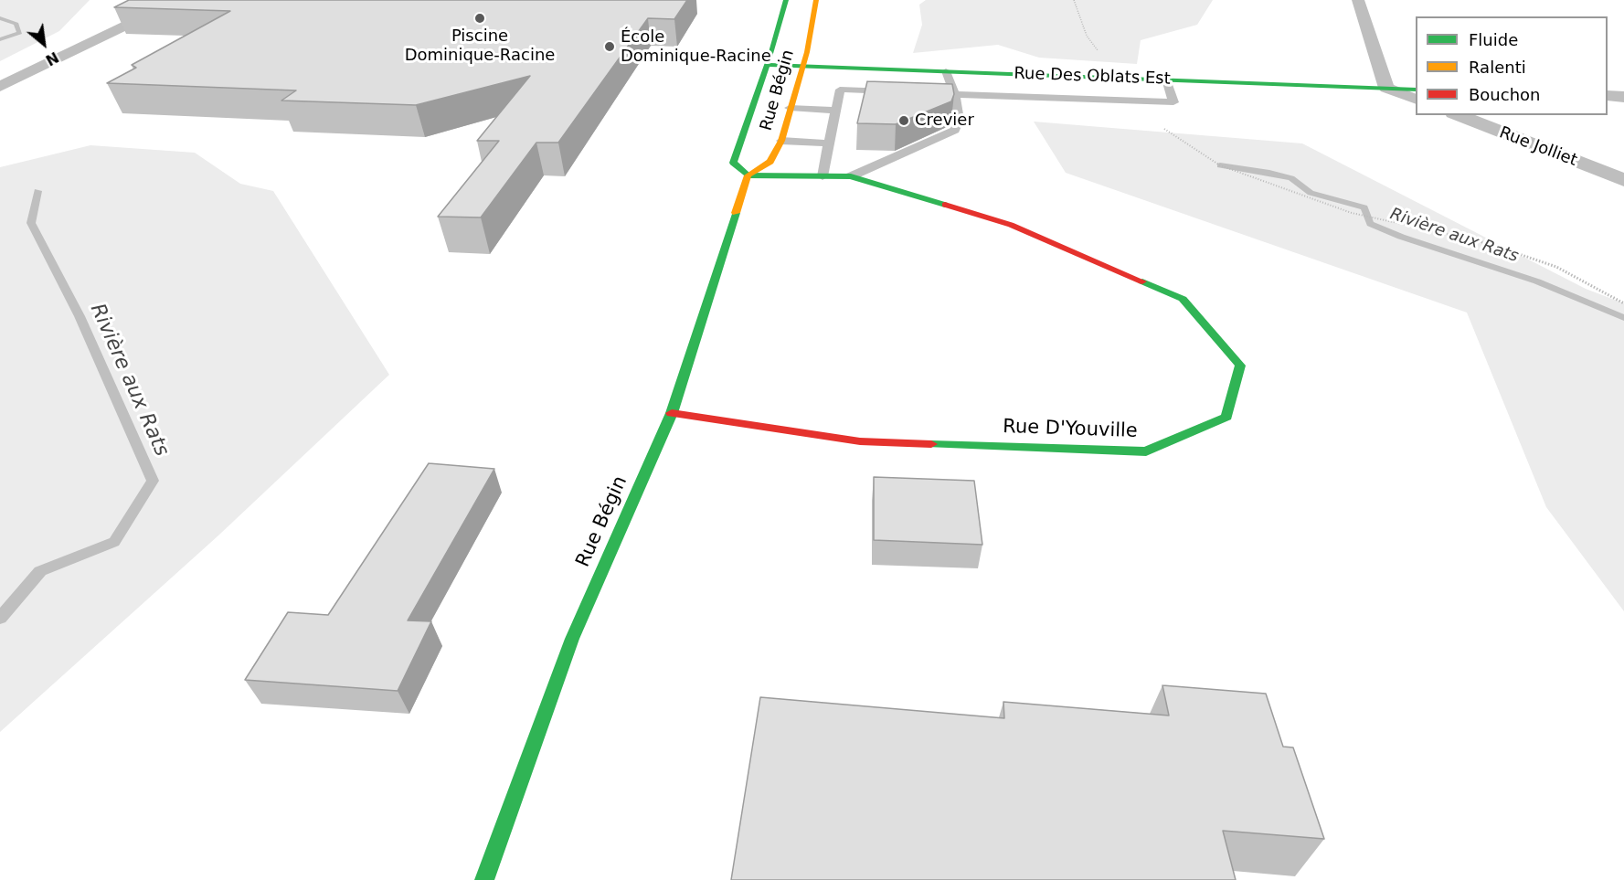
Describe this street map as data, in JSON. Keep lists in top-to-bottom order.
{
  "streets": {
    "street": [
      "Rue Des Oblats Est",
      "Rue Bégin",
      "Rue Jolliet",
      "Rue D'Youville"
    ]
  },
  "crossings": [
    ["Rue Des Oblats Est", "Rue Bégin"],
    ["Rue Bégin", "Rue D'Youville"]
  ],
  "water": ["Rivière aux Rats"],
  "places": ["Piscine Dominique-Racine", "École Dominique-Racine", "Crevier"],
  "legend": ["Fluide", "Ralenti", "Bouchon"],
  "north": "bottom right"
}
